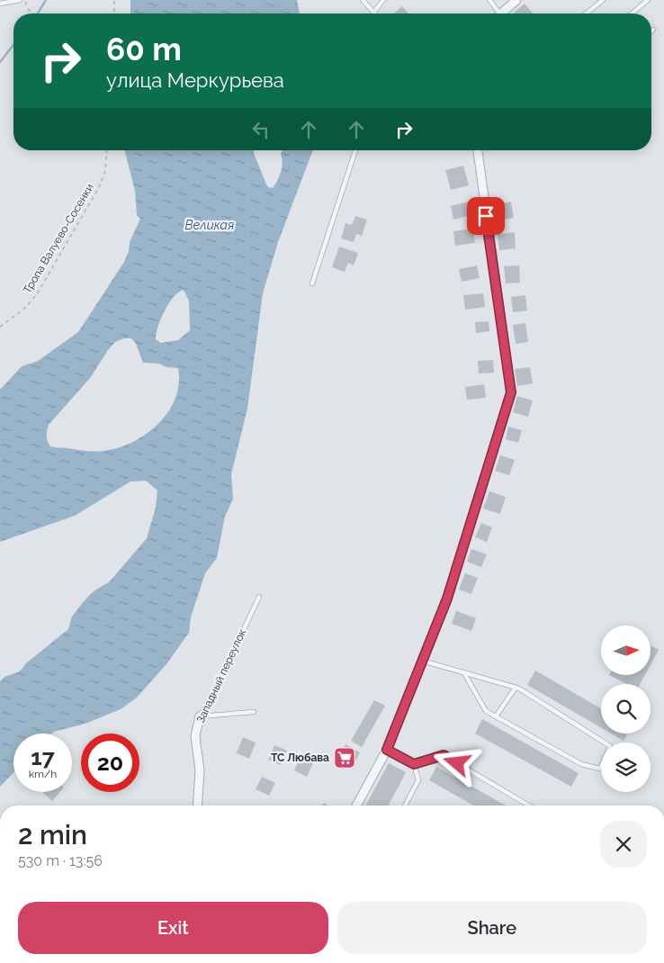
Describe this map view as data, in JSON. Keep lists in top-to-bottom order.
{
  "streets": {
    "street": ["Западный переулок"],
    "path": ["Тропа Валуево-Сосенки"]
  },
  "water": ["Великая"],
  "places": {
    "supermarket": ["ТС Любава"]
  },
  "north": "right",
  "page": {
    "turn": ["60 m", "улица Меркурьева"],
    "speed": "17 km/h",
    "limit": "20",
    "heading": ["2 min", "530 m · 13:56"],
    "buttons": ["Exit", "Share"]
  }
}
